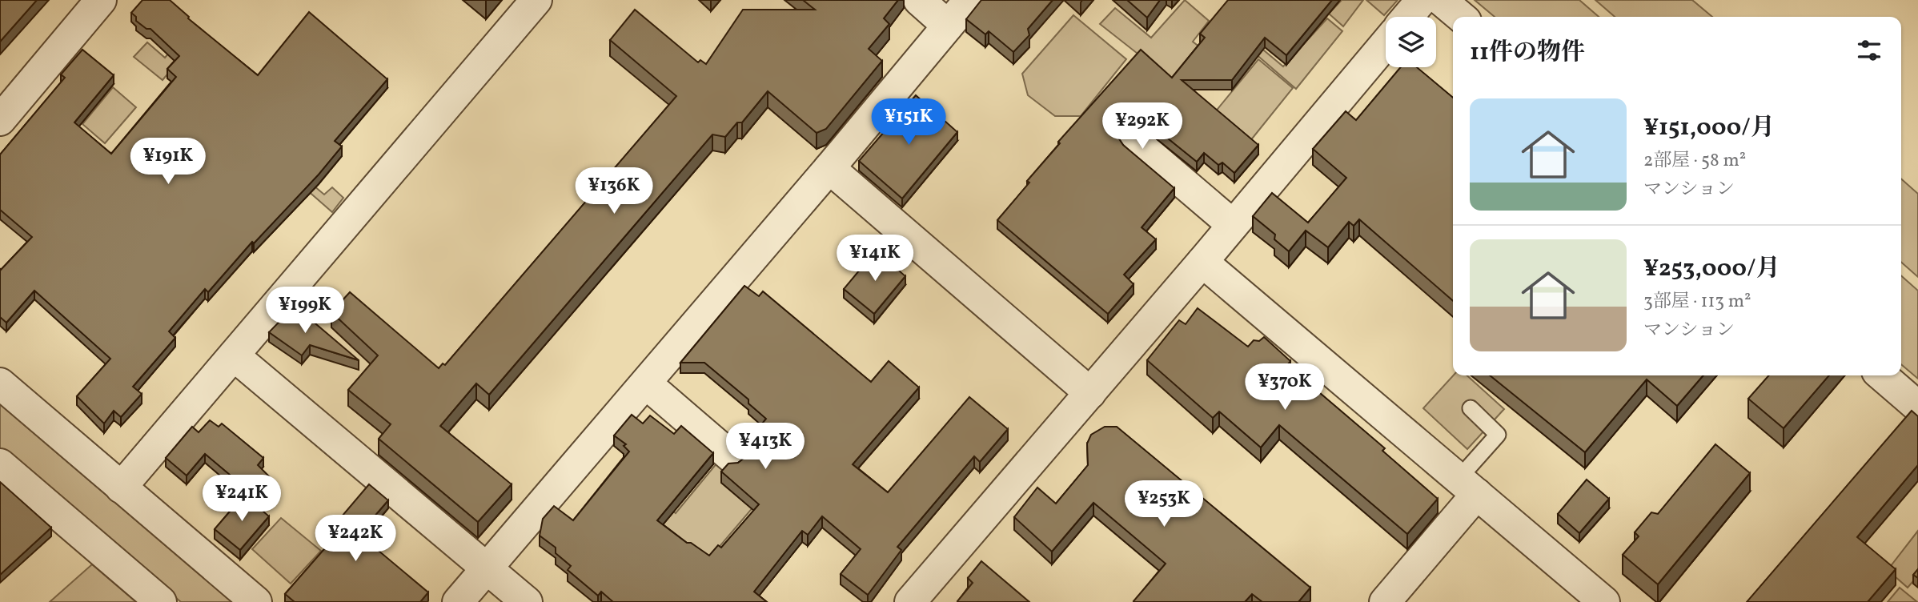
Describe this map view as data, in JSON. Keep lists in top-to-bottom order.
{
  "page": {
    "heading": "11件の物件",
    "list": [
      {
        "name": "¥151,000/月",
        "note": "2部屋 · 58 m² · マンション"
      },
      {
        "name": "¥253,000/月",
        "note": "3部屋 · 113 m² · マンション"
      }
    ],
    "price": [
      "¥151K",
      "¥292K",
      "¥191K",
      "¥136K",
      "¥141K",
      "¥199K",
      "¥370K",
      "¥413K",
      "¥241K",
      "¥253K",
      "¥242K"
    ]
  }
}
